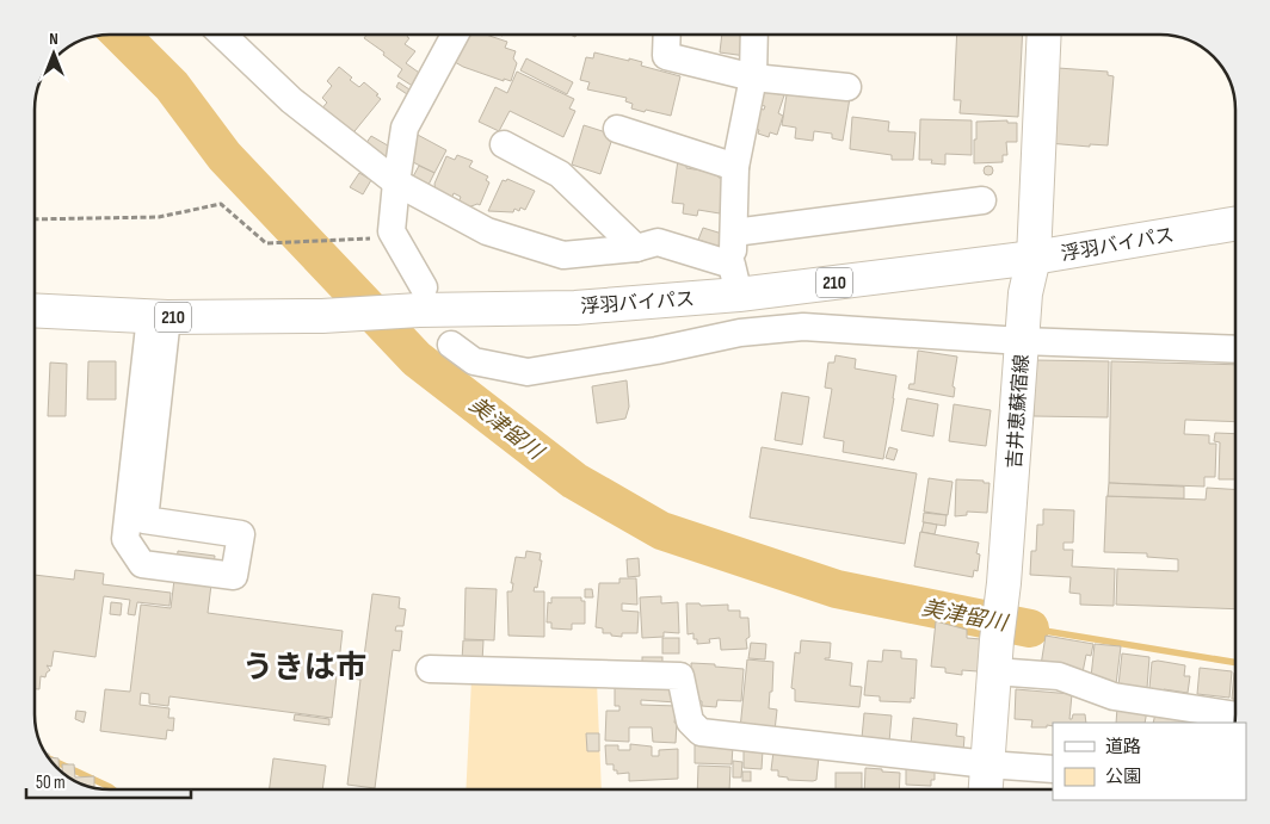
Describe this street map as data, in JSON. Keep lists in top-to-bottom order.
{
  "streets": {
    "main road": ["浮羽バイパス", "210", "吉井恵蘇宿線"]
  },
  "crossings": [
    ["浮羽バイパス", "吉井恵蘇宿線"]
  ],
  "districts": ["うきは市"],
  "water": ["美津留川"],
  "legend": ["道路", "公園"],
  "scale_bar": "50 m",
  "north": "top"
}
